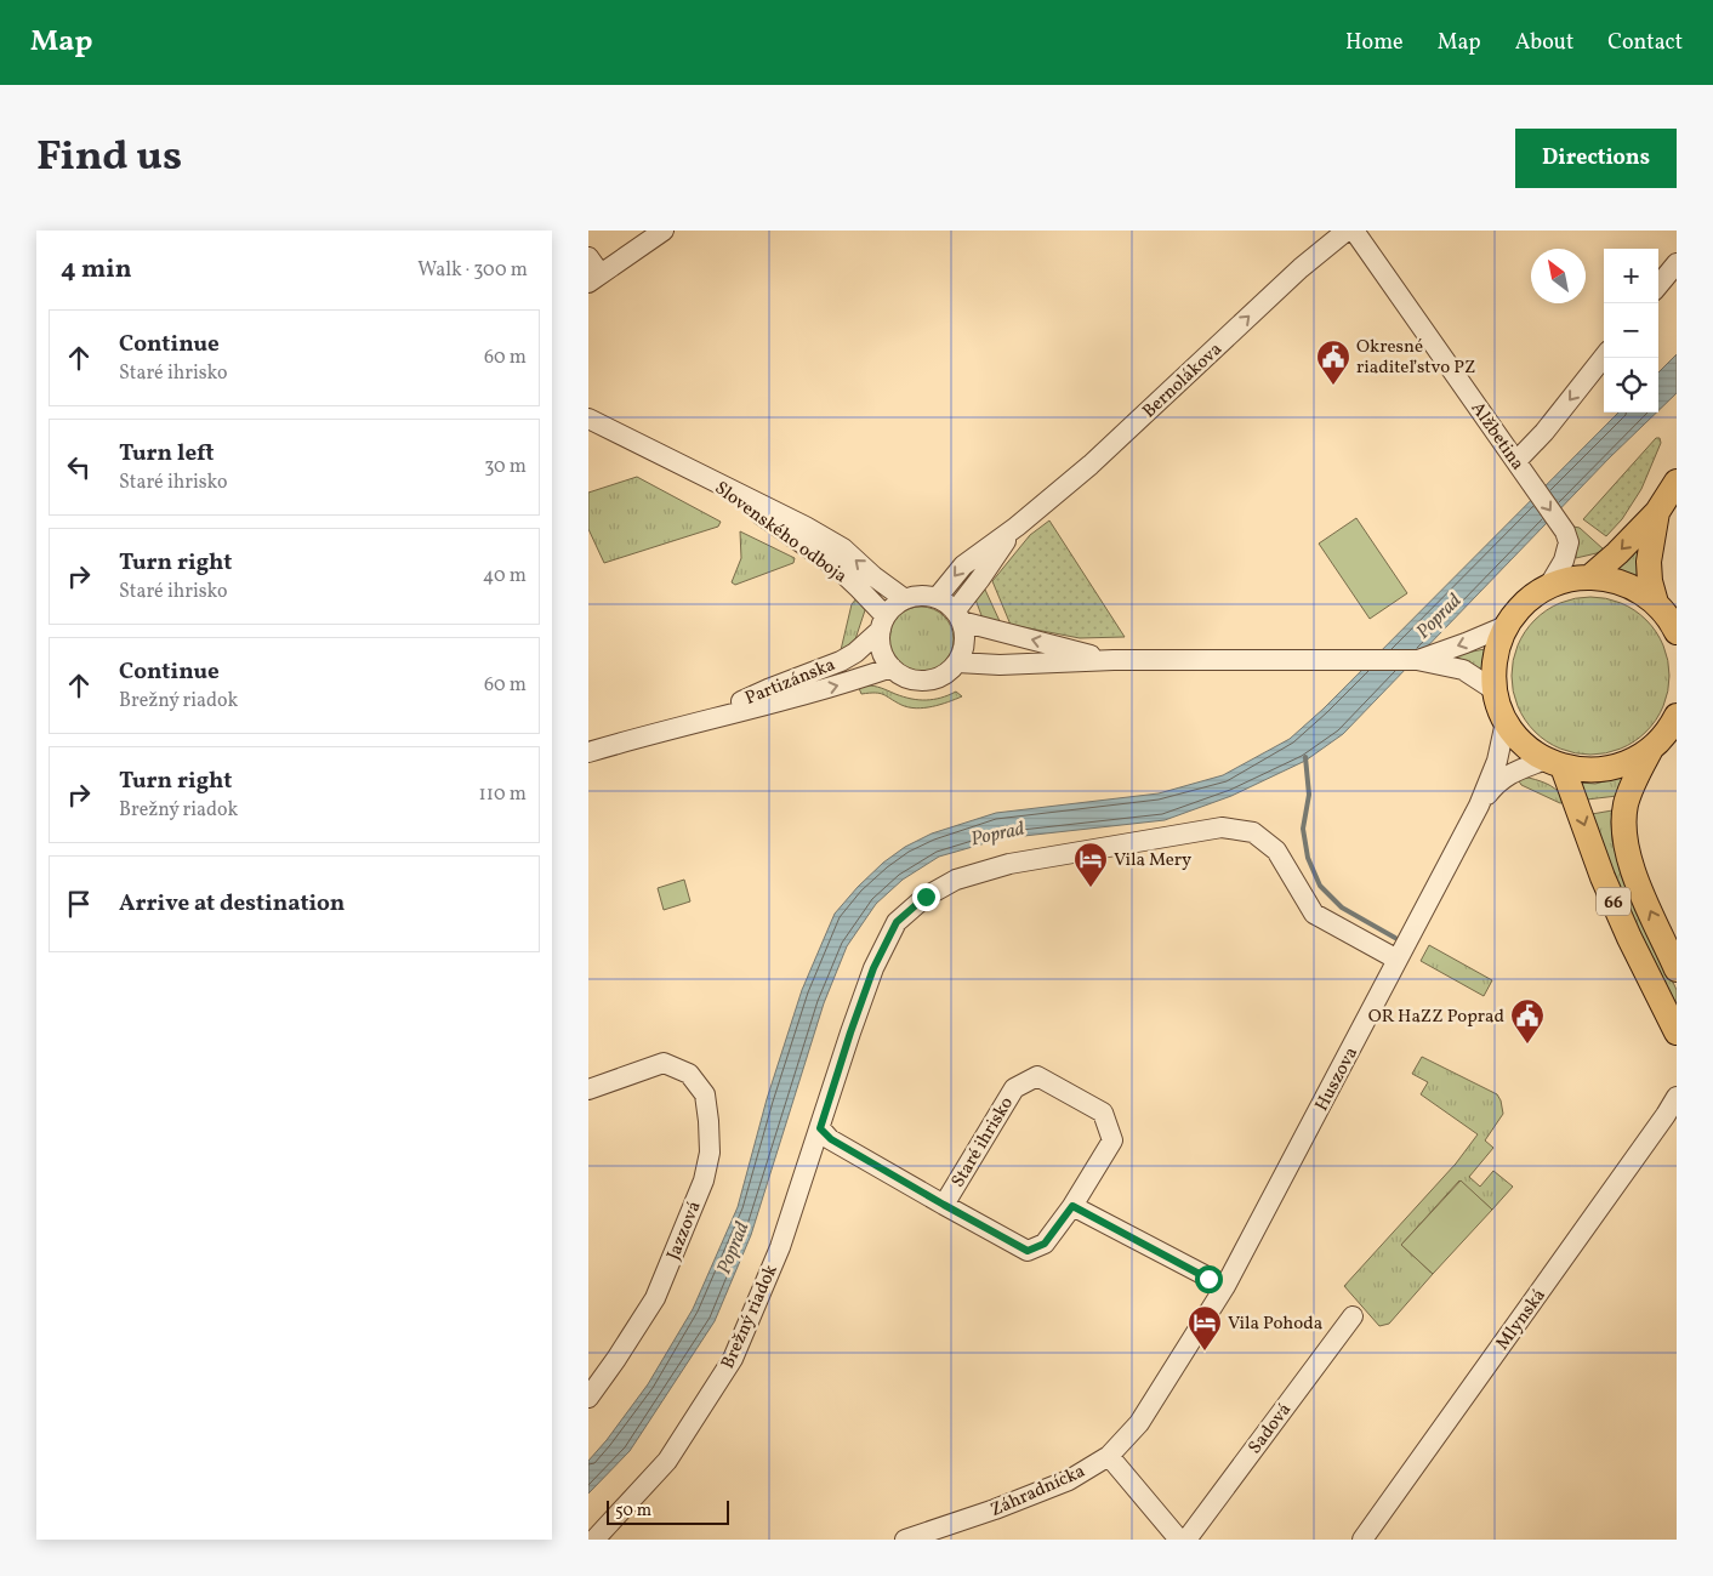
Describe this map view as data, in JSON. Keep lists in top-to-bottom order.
{
  "streets": {
    "main road": ["66"],
    "street": [
      "Bernolákova",
      "Alžbetina",
      "Slovenského odboja",
      "Partizánska",
      "Huszova",
      "Staré ihrisko",
      "Jazzová",
      "Brežný riadok",
      "Mlynská",
      "Sadová",
      "Záhradnícka"
    ]
  },
  "crossings": [
    ["Bernolákova", "Slovenského odboja"],
    ["Bernolákova", "Partizánska"],
    ["Slovenského odboja", "Partizánska"],
    ["66", "Huszova"],
    ["Huszova", "Brežný riadok"],
    ["Huszova", "Záhradnícka"]
  ],
  "water": ["Poprad"],
  "places": {
    "public building": ["Okresné riaditeľstvo PZ", "OR HaZZ Poprad"],
    "hotel": ["Vila Mery", "Vila Pohoda"]
  },
  "scale_bar": "50 m",
  "north": "top left",
  "page": {
    "header": "Map",
    "nav": [
      "Home",
      "Map",
      "About",
      "Contact"
    ],
    "title": "Find us",
    "buttons": "Directions",
    "heading": ["4 min", "Walk · 300 m"],
    "map_buttons": ["+", "−"],
    "list": [
      ["Continue", "Staré ihrisko", "60 m"],
      ["Turn left", "Staré ihrisko", "30 m"],
      ["Turn right", "Staré ihrisko", "40 m"],
      ["Continue", "Brežný riadok", "60 m"],
      ["Turn right", "Brežný riadok", "110 m"],
      "Arrive at destination"
    ],
    "scale": "50 m"
  }
}
